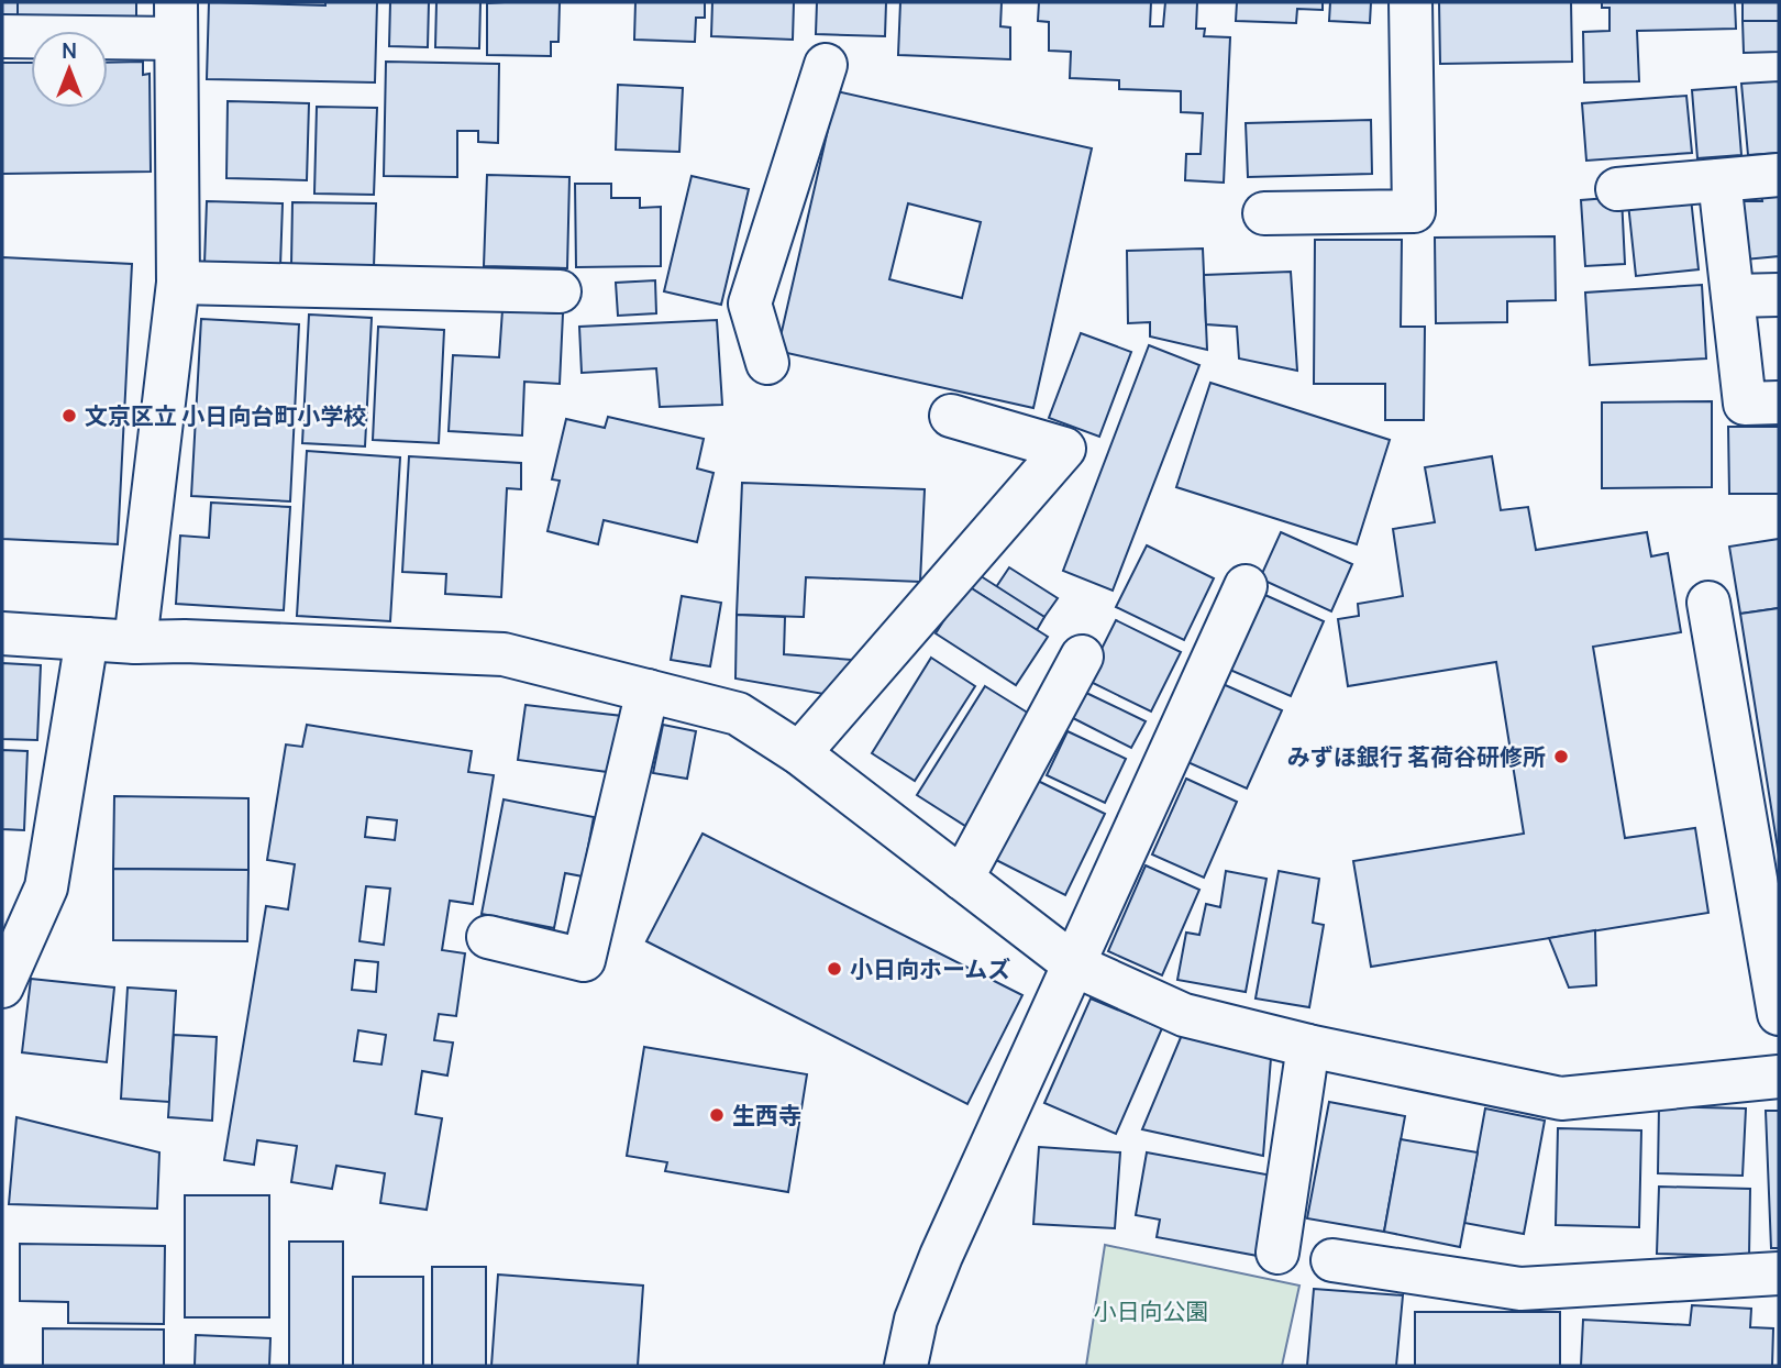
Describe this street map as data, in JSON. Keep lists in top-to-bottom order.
{
  "parks": ["小日向公園"],
  "places": [
    "文京区立 小日向台町小学校",
    "みずほ銀行 茗荷谷研修所",
    "小日向ホームズ",
    "生西寺"
  ],
  "north": "top"
}
